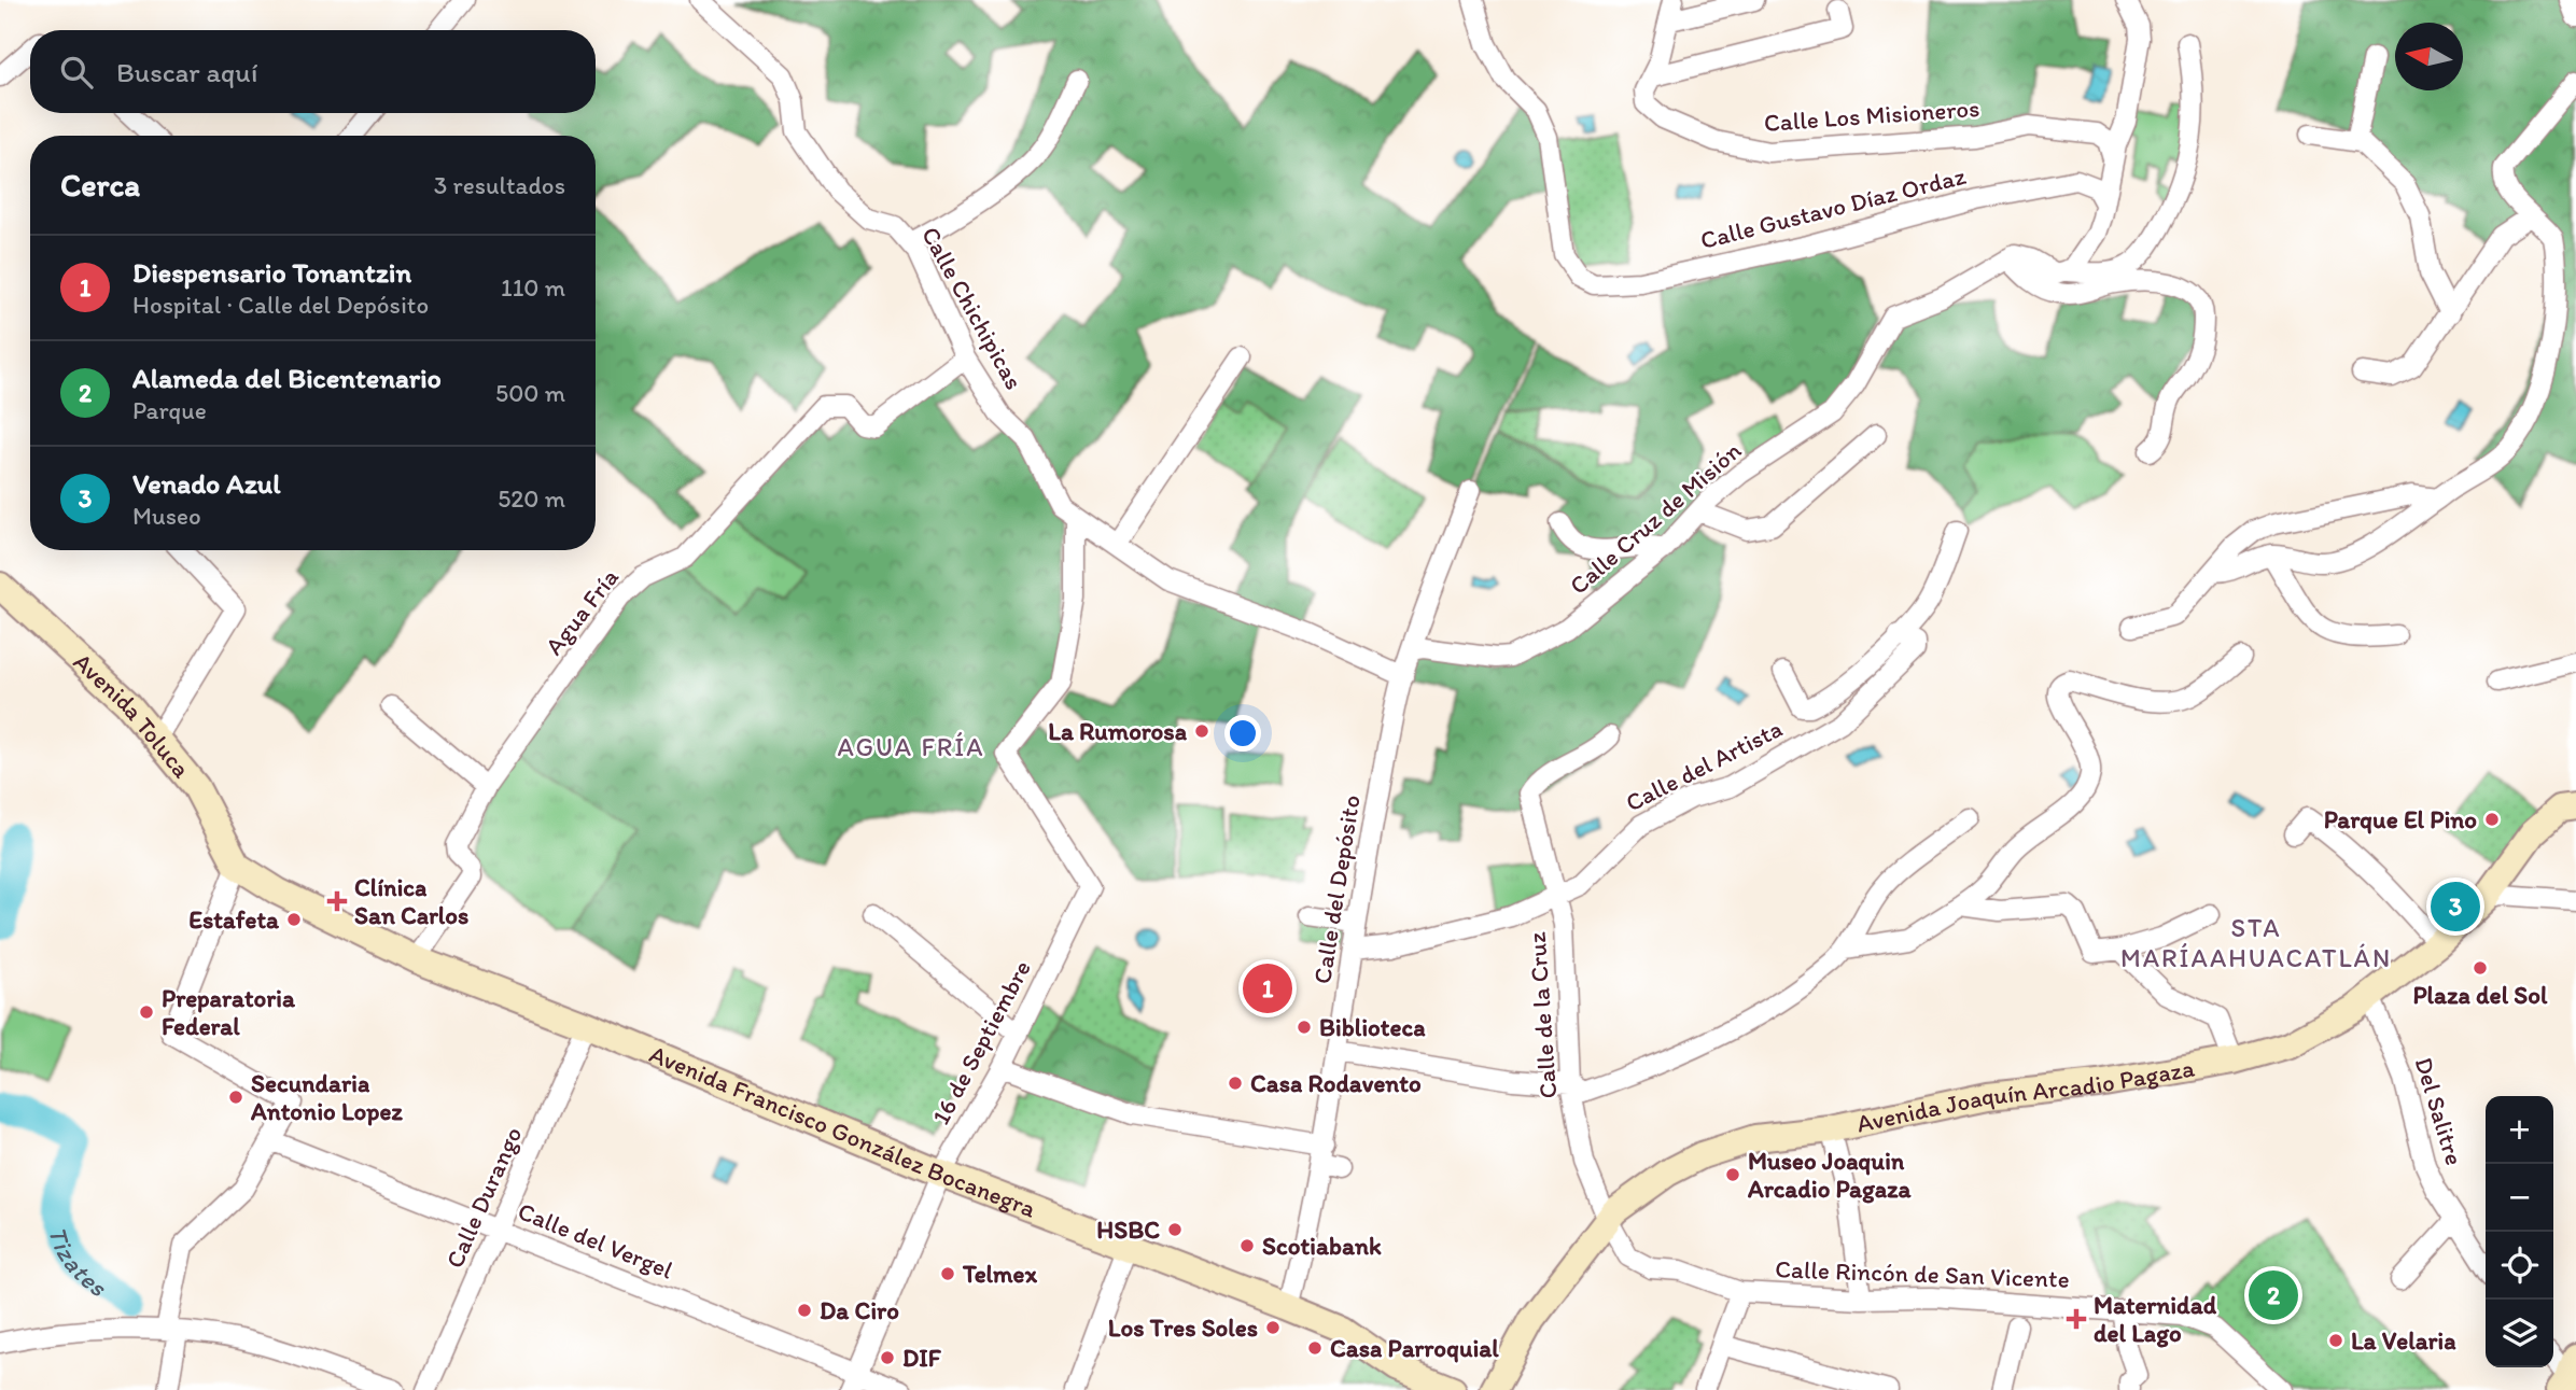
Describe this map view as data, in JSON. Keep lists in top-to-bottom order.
{
  "streets": {
    "street": [
      "Calle Los Misioneros",
      "Calle Gustavo Díaz Ordaz",
      "Calle Chichipicas",
      "Calle Cruz de Misión",
      "Agua Fría",
      "Avenida Toluca",
      "Calle del Artista",
      "Calle del Depósito",
      "Calle de la Cruz",
      "16 de Septiembre",
      "Avenida Joaquín Arcadio Pagaza",
      "Del Salitre",
      "Avenida Francisco González Bocanegra",
      "Calle Durango",
      "Calle del Vergel",
      "Calle Rincón de San Vicente"
    ]
  },
  "crossings": [
    ["Calle Chichipicas", "Agua Fría"],
    ["Calle Chichipicas", "Calle del Depósito"],
    ["Calle Chichipicas", "16 de Septiembre"],
    ["Calle Cruz de Misión", "Calle del Depósito"],
    ["Agua Fría", "Avenida Francisco González Bocanegra"],
    ["Avenida Toluca", "Avenida Francisco González Bocanegra"],
    ["Calle del Artista", "Calle del Depósito"],
    ["Calle del Artista", "Calle de la Cruz"],
    ["Calle del Depósito", "Avenida Francisco González Bocanegra"],
    ["Calle de la Cruz", "Avenida Joaquín Arcadio Pagaza"],
    ["Calle de la Cruz", "Calle Rincón de San Vicente"],
    ["16 de Septiembre", "Avenida Francisco González Bocanegra"],
    ["16 de Septiembre", "Calle del Vergel"],
    ["Avenida Joaquín Arcadio Pagaza", "Del Salitre"],
    ["Avenida Joaquín Arcadio Pagaza", "Calle Rincón de San Vicente"],
    ["Avenida Francisco González Bocanegra", "Calle Durango"],
    ["Calle Durango", "Calle del Vergel"]
  ],
  "districts": ["AGUA FRÍA", "STA MARÍAAHUACATLÁN"],
  "water": ["Tizates"],
  "places": {
    "other": [
      "La Rumorosa",
      "Parque El Pino",
      "Estafeta",
      "Plaza del Sol",
      "Preparatoria Federal",
      "Biblioteca",
      "Casa Rodavento",
      "Secundaria Antonio Lopez",
      "Museo Joaquin Arcadio Pagaza",
      "HSBC",
      "Scotiabank",
      "Telmex",
      "Da Ciro",
      "Los Tres Soles",
      "La Velaria",
      "Casa Parroquial",
      "DIF"
    ],
    "health": ["Clínica San Carlos", "Maternidad del Lago"]
  },
  "north": "left",
  "page": {
    "search": "Buscar aquí",
    "heading": ["Cerca", "3 resultados"],
    "list": [
      {
        "mark": "1",
        "name": "Diespensario Tonantzin",
        "note": "Hospital · Calle del Depósito",
        "value": "110 m"
      },
      {
        "mark": "2",
        "name": "Alameda del Bicentenario",
        "note": "Parque",
        "value": "500 m"
      },
      {
        "mark": "3",
        "name": "Venado Azul",
        "note": "Museo",
        "value": "520 m"
      }
    ],
    "pins": ["3", "1", "2"],
    "map_buttons": ["+", "−"]
  }
}
